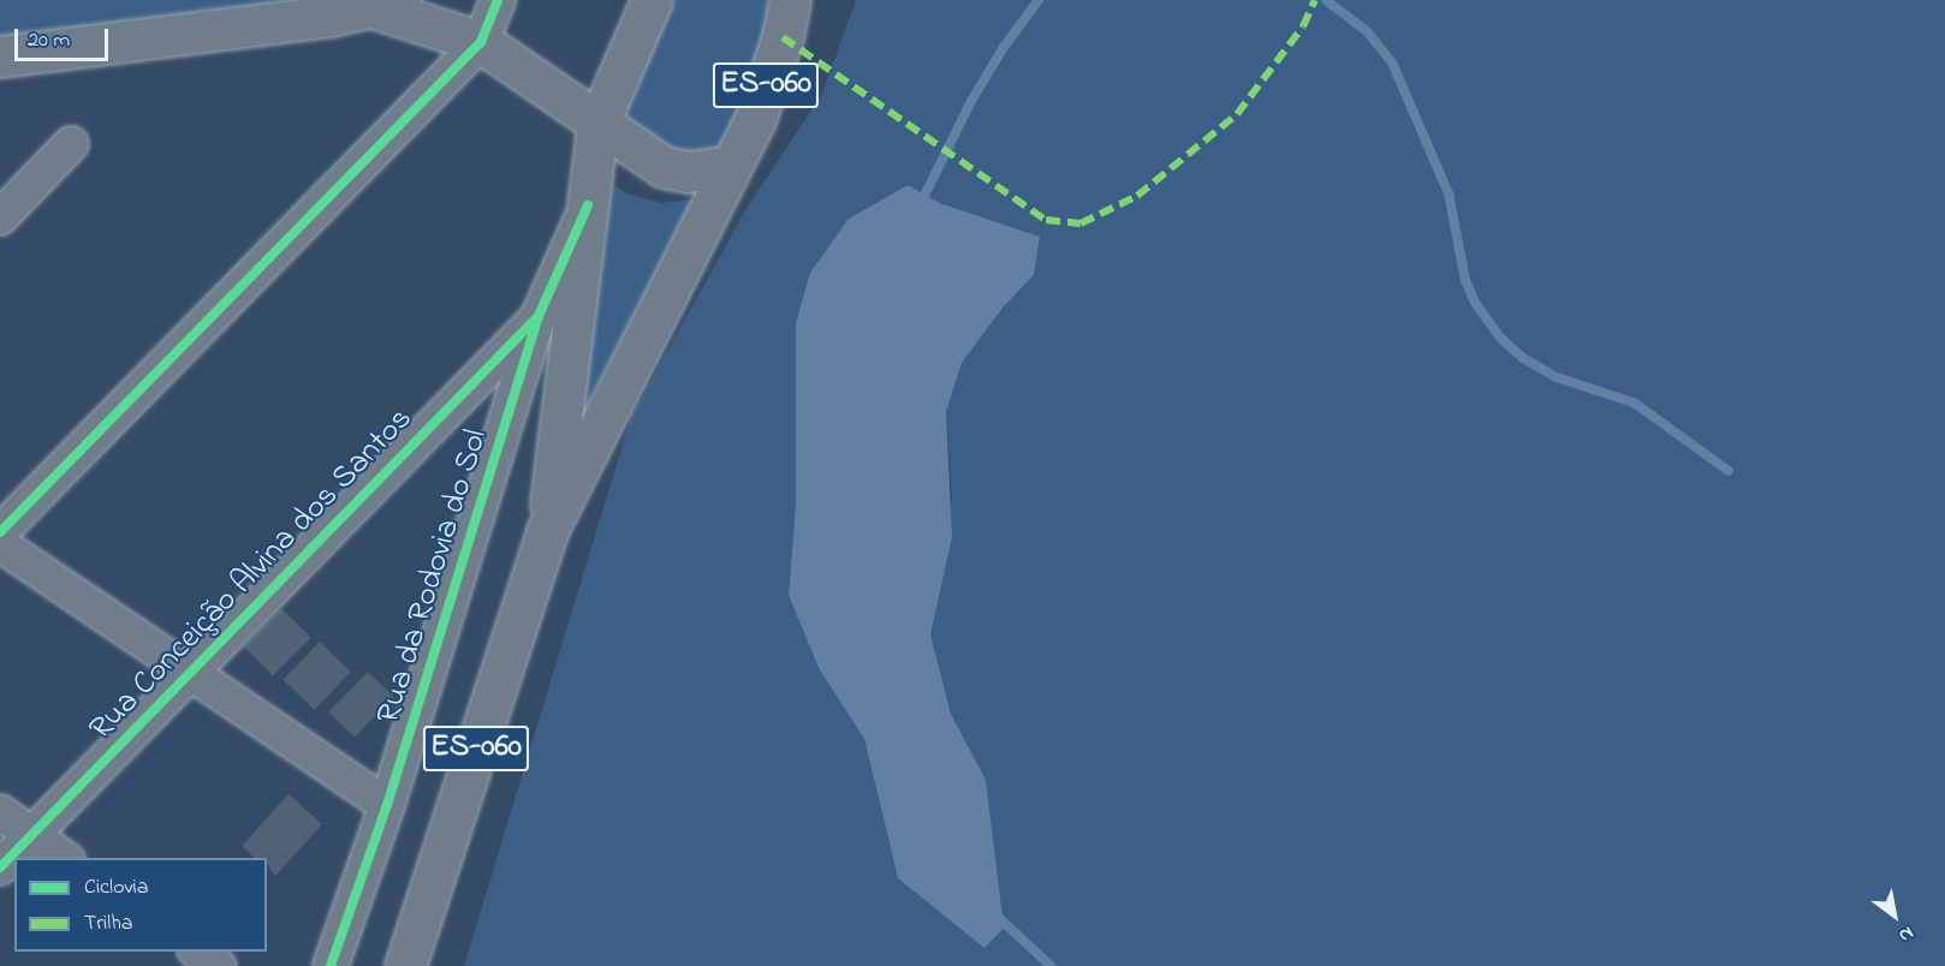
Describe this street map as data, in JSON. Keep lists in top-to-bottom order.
{
  "streets": {
    "main road": ["ES-060"],
    "street": ["Rua Conceição Alvina dos Santos", "Rua da Rodovia do Sol"]
  },
  "crossings": [
    ["ES-060", "Rua da Rodovia do Sol"],
    ["Rua Conceição Alvina dos Santos", "Rua da Rodovia do Sol"]
  ],
  "legend": ["Ciclovia", "Trilha"],
  "scale_bar": "20 m",
  "north": "bottom right"
}
